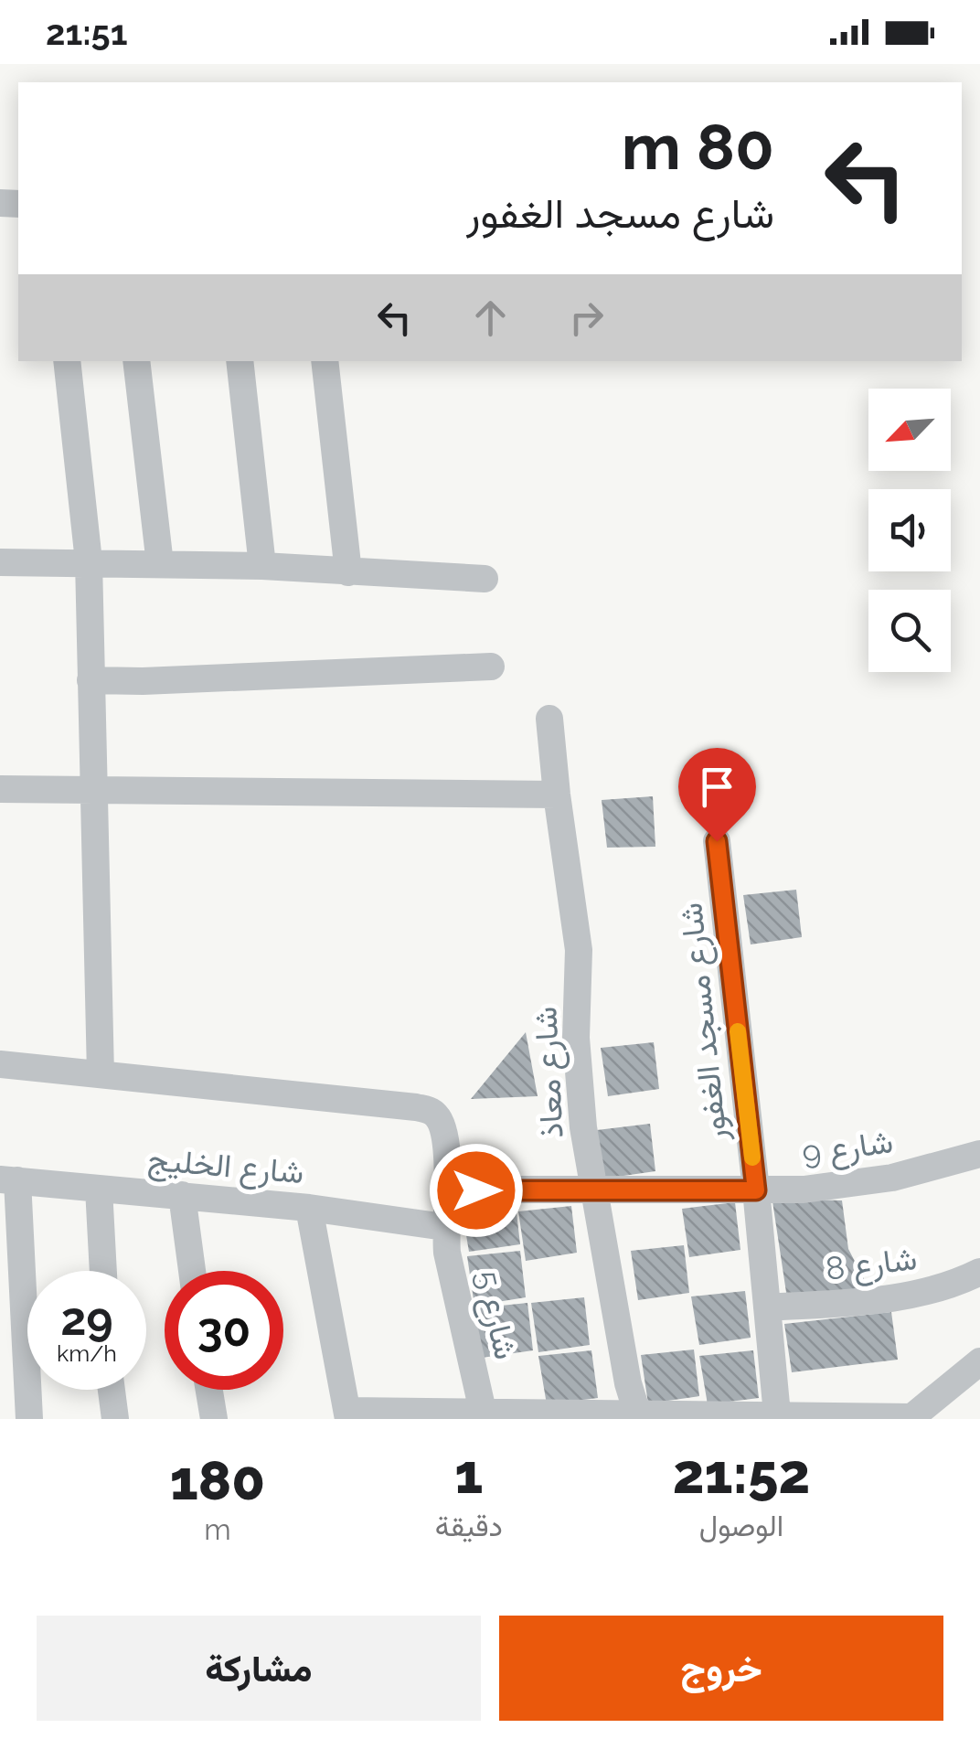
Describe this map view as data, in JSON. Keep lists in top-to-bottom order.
{
  "streets": {
    "street": [
      "شارع مسجد الغفور",
      "شارع معاذ",
      "شارع 9",
      "شارع الخليج",
      "شارع 8",
      "شارع 5"
    ]
  },
  "crossings": [
    ["شارع مسجد الغفور", "شارع 9"],
    ["شارع مسجد الغفور", "شارع 8"],
    ["شارع معاذ", "شارع 9"],
    ["شارع 9", "شارع 5"],
    ["شارع الخليج", "شارع 5"]
  ],
  "north": "bottom left",
  "page": {
    "status": "21:51",
    "turn": ["80 m", "شارع مسجد الغفور"],
    "speed": "29 km/h",
    "limit": "30",
    "eta": [
      "21:52",
      "الوصول",
      "1",
      "دقيقة",
      "180",
      "m"
    ],
    "buttons": ["خروج", "مشاركة"]
  }
}
